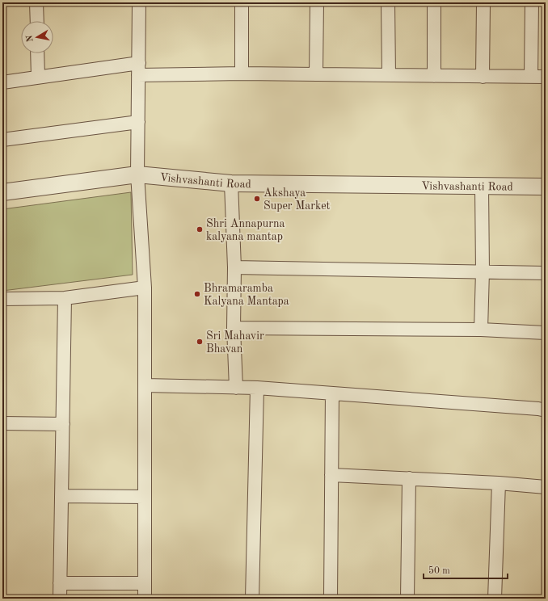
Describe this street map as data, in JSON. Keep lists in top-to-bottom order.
{
  "streets": {
    "street": ["Vishvashanti Road"]
  },
  "places": [
    "Akshaya Super Market",
    "Shri Annapurna kalyana mantap",
    "Bhramaramba Kalyana Mantapa",
    "Sri Mahavir Bhavan"
  ],
  "scale_bar": "50 m",
  "north": "left"
}
